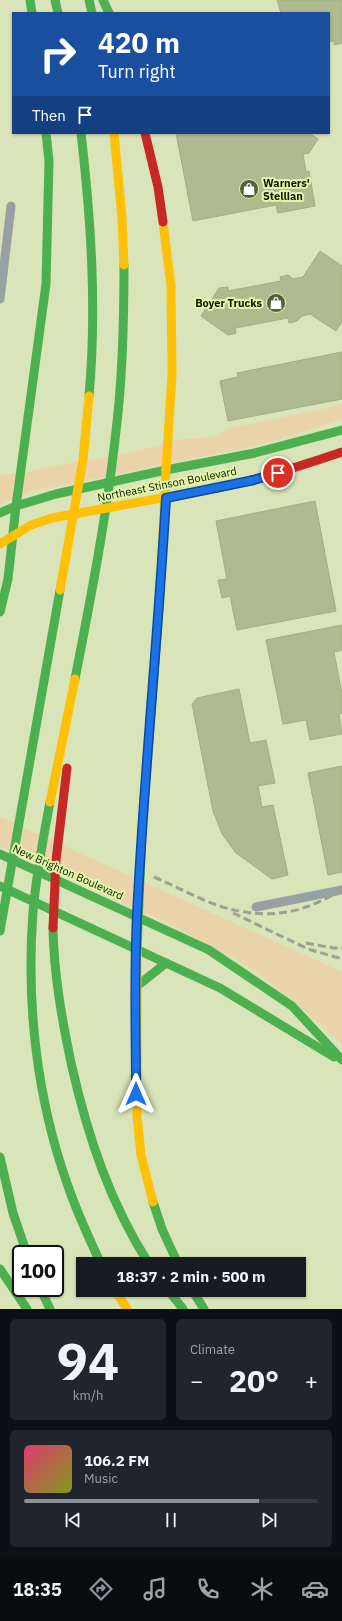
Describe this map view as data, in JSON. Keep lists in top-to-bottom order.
{
  "streets": {
    "main road": ["Northeast Stinson Boulevard", "New Brighton Boulevard"]
  },
  "places": {
    "shop": ["Warners' Stellian", "Boyer Trucks"]
  },
  "page": {
    "turn": ["420 m", "Turn right"],
    "then": "Then",
    "limit": "100",
    "trip": "18:37 · 2 min · 500 m",
    "tile": [
      ["94", "km/h"],
      "Climate"
    ],
    "heat": ["−", "20°", "+"],
    "song": ["106.2 FM", "Music"],
    "tabs": "18:35"
  }
}
